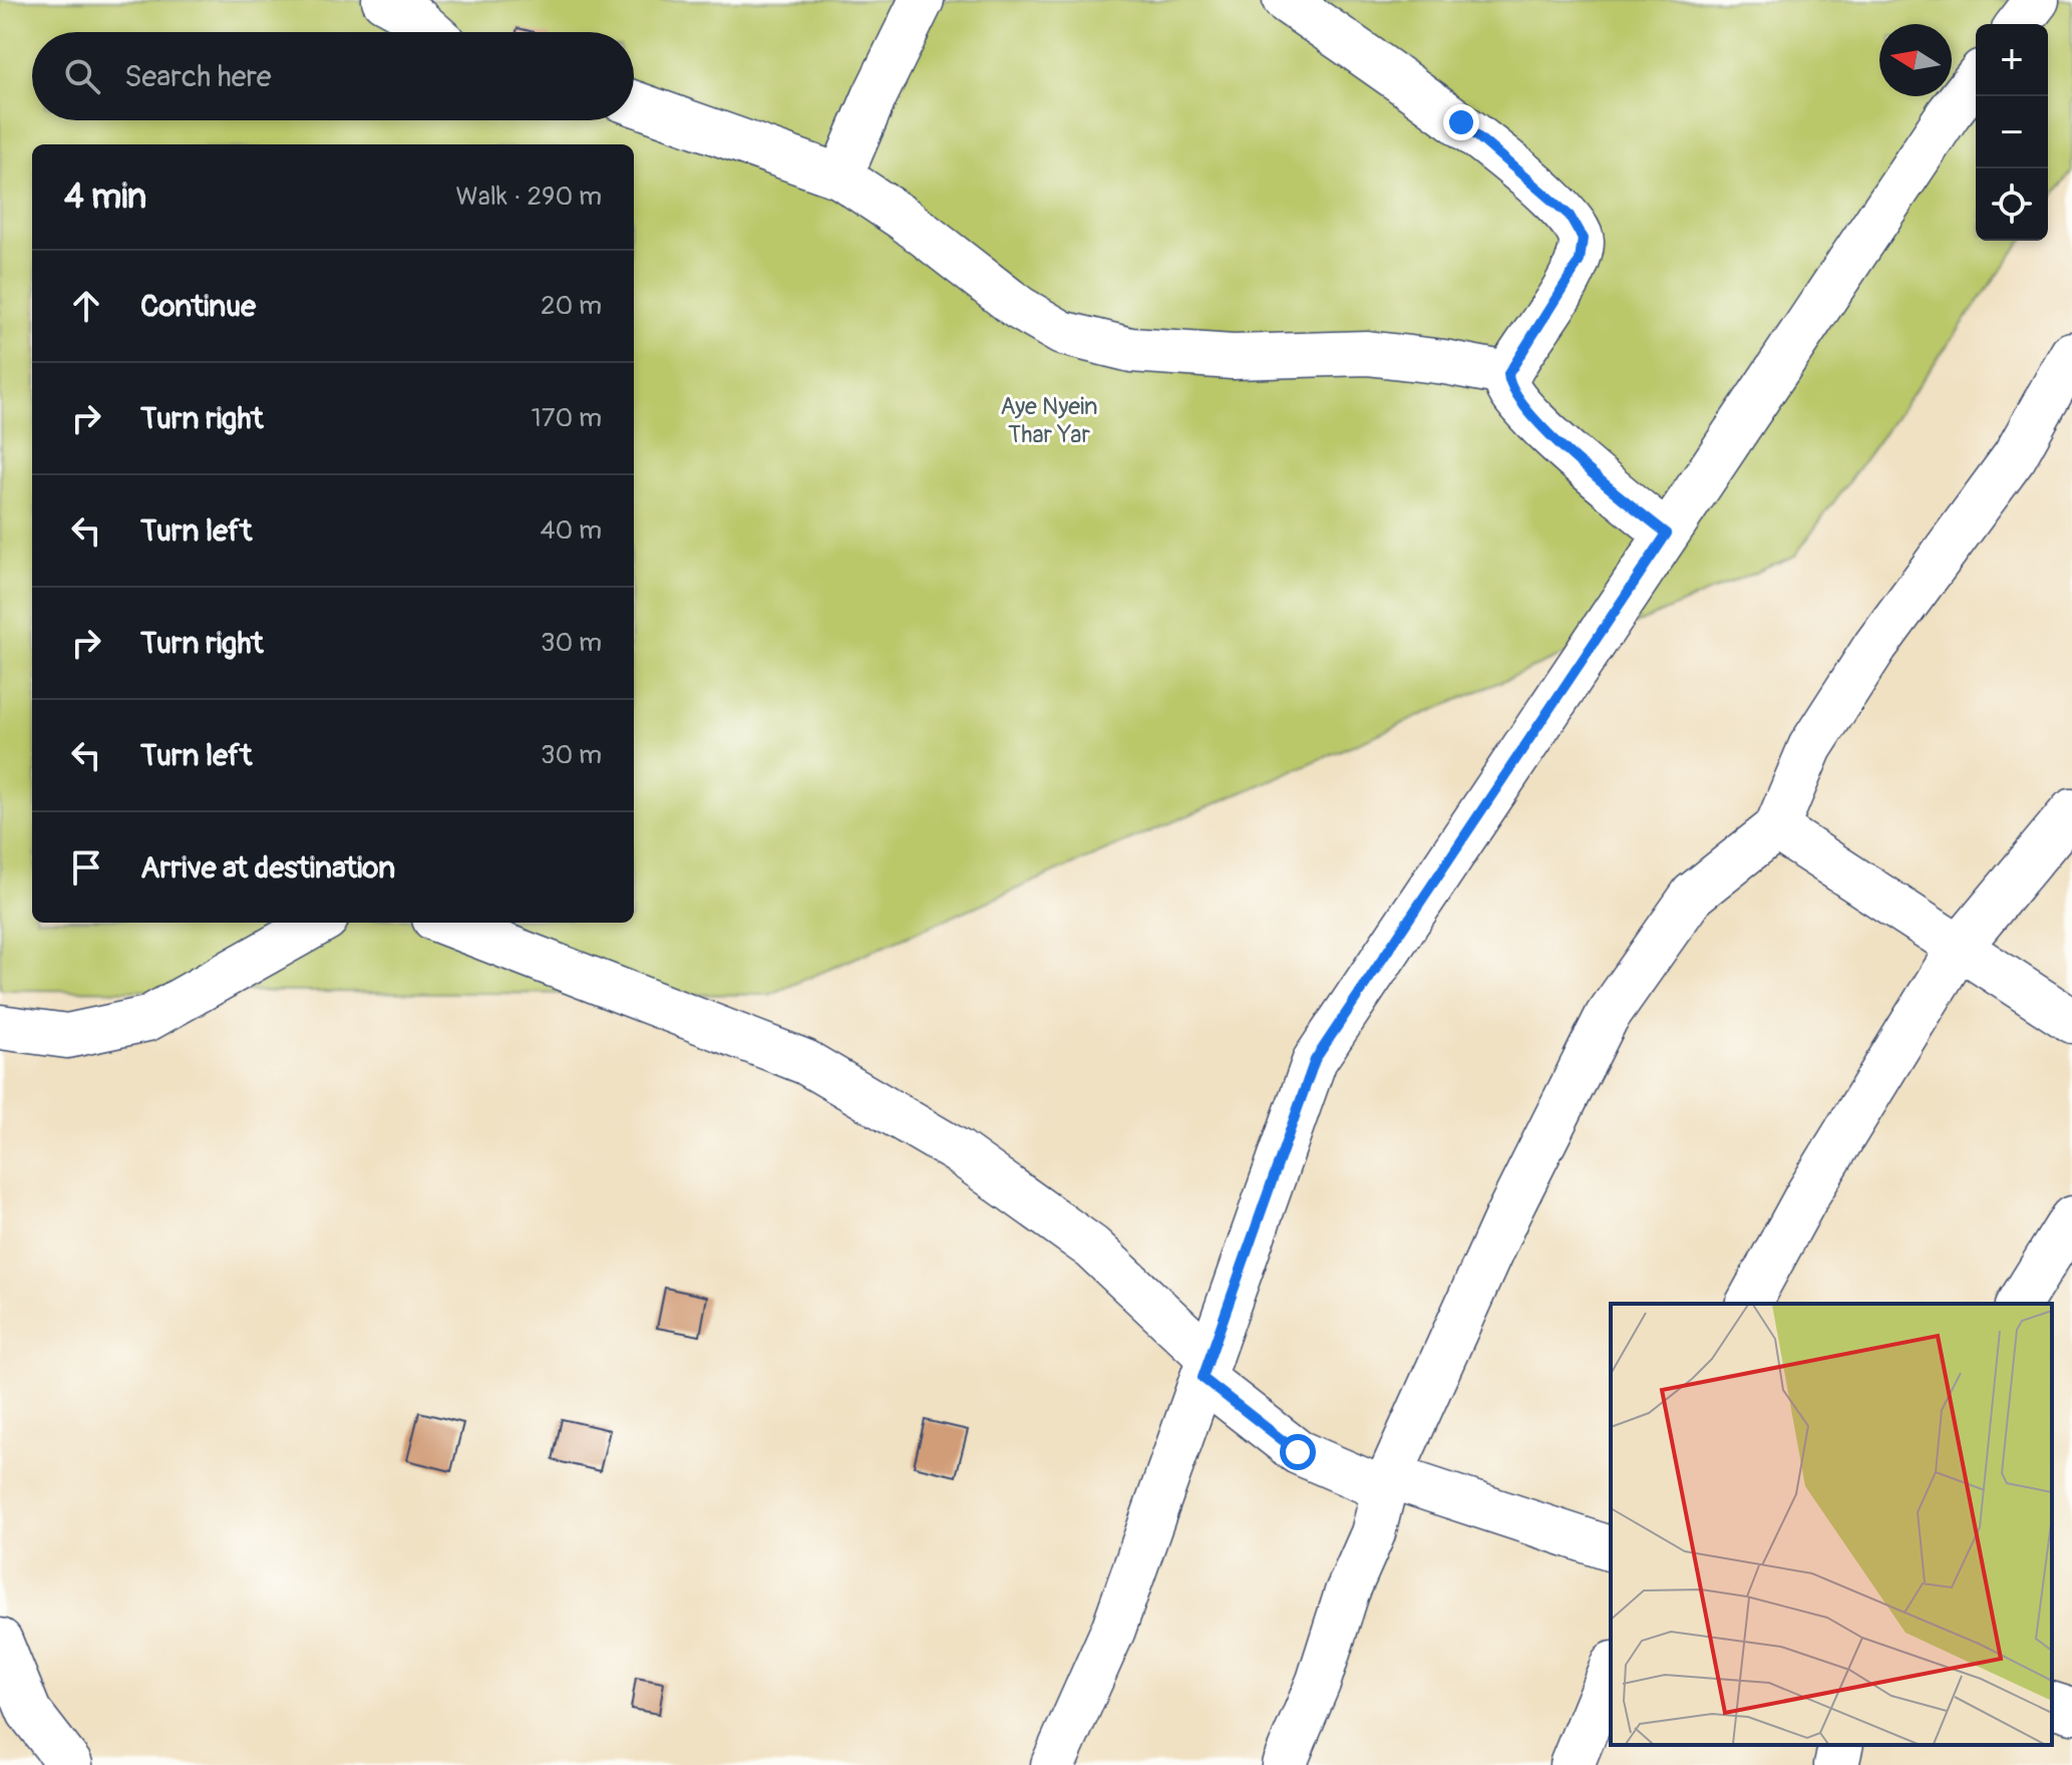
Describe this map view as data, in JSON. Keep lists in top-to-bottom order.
{
  "parks": ["Aye Nyein Thar Yar"],
  "north": "left",
  "page": {
    "map_buttons": ["+", "−"],
    "search": "Search here",
    "heading": ["4 min", "Walk · 290 m"],
    "list": [
      ["Continue", "20 m"],
      ["Turn right", "170 m"],
      ["Turn left", "40 m"],
      ["Turn right", "30 m"],
      ["Turn left", "30 m"],
      "Arrive at destination"
    ]
  }
}
